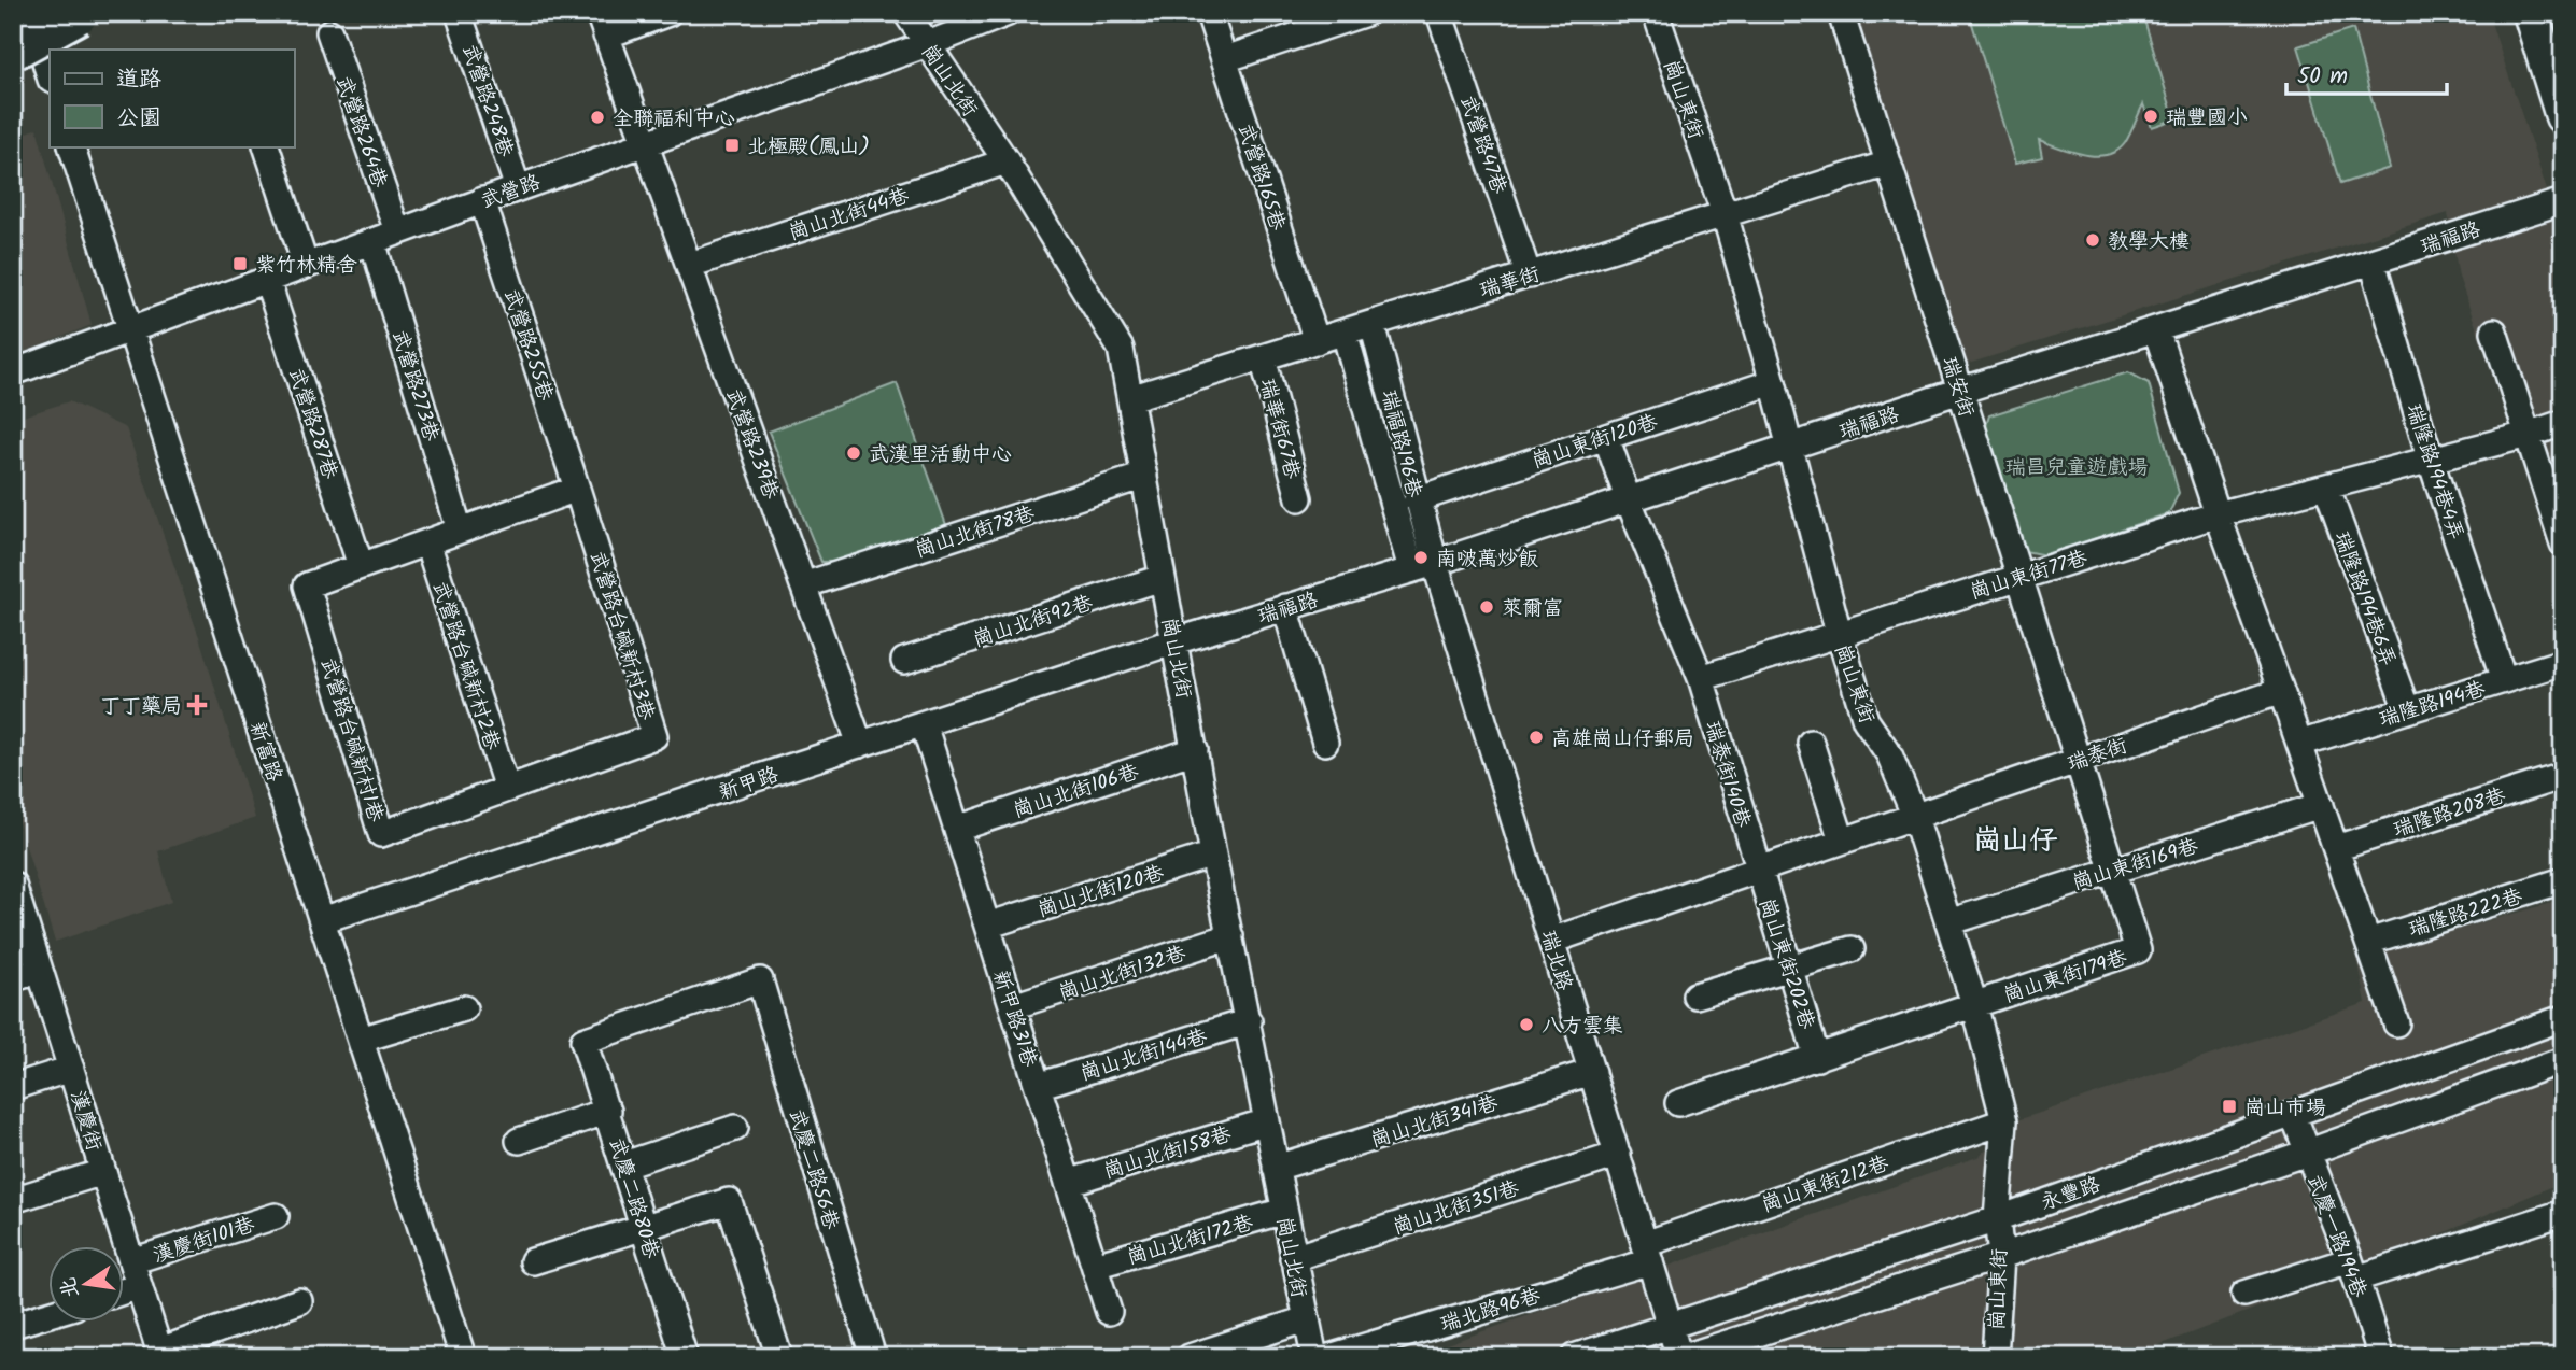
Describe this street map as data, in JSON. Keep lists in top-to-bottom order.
{
  "streets": {
    "street": [
      "崗山北街",
      "崗山東街",
      "武營路248巷",
      "武營路264巷",
      "武營路47巷",
      "武營路165巷",
      "武營路",
      "崗山北街44巷",
      "瑞福路",
      "瑞華街",
      "武營路255巷",
      "武營路273巷",
      "瑞安街",
      "武營路287巷",
      "瑞華街67巷",
      "崗山東街120巷",
      "武營路239巷",
      "瑞福路196巷",
      "瑞隆路194巷4弄",
      "崗山北街78巷",
      "崗山東街77巷",
      "瑞隆路194巷6弄",
      "崗山北街92巷",
      "武營路台碱新村3巷",
      "武營路台碱新村2巷",
      "瑞隆路194巷",
      "武營路台碱新村1巷",
      "新富路",
      "瑞泰街",
      "瑞泰街140巷",
      "新甲路",
      "崗山北街106巷",
      "瑞隆路208巷",
      "崗山東街169巷",
      "崗山北街120巷",
      "瑞隆路222巷",
      "瑞北路",
      "崗山東街202巷",
      "崗山北街132巷",
      "崗山東街179巷",
      "新甲路31巷",
      "崗山北街144巷",
      "漢慶街",
      "崗山北街341巷",
      "崗山北街158巷",
      "武慶二路56巷",
      "崗山東街212巷",
      "永豐路",
      "武慶二路80巷",
      "崗山北街351巷",
      "武慶一路194巷",
      "漢慶街101巷",
      "崗山北街172巷",
      "瑞北路96巷"
    ]
  },
  "crossings": [
    ["崗山北街", "武營路"],
    ["崗山北街", "崗山北街44巷"],
    ["崗山北街", "瑞福路"],
    ["崗山北街", "瑞華街"],
    ["崗山北街", "崗山北街78巷"],
    ["崗山北街", "崗山北街92巷"],
    ["崗山北街", "新甲路"],
    ["崗山北街", "崗山北街106巷"],
    ["崗山北街", "崗山北街120巷"],
    ["崗山北街", "崗山北街132巷"],
    ["崗山北街", "崗山北街144巷"],
    ["崗山北街", "崗山北街341巷"],
    ["崗山北街", "崗山北街158巷"],
    ["崗山北街", "崗山北街351巷"],
    ["崗山北街", "崗山北街172巷"],
    ["崗山東街", "瑞福路"],
    ["崗山東街", "瑞華街"],
    ["崗山東街", "崗山東街120巷"],
    ["崗山東街", "崗山東街77巷"],
    ["崗山東街", "瑞泰街"],
    ["崗山東街", "崗山東街169巷"],
    ["崗山東街", "崗山東街202巷"],
    ["崗山東街", "崗山東街179巷"],
    ["崗山東街", "崗山東街212巷"],
    ["崗山東街", "永豐路"],
    ["武營路248巷", "武營路"],
    ["武營路264巷", "武營路"],
    ["武營路47巷", "瑞華街"],
    ["武營路165巷", "瑞華街"],
    ["武營路", "武營路255巷"],
    ["武營路", "武營路273巷"],
    ["武營路", "武營路287巷"],
    ["武營路", "武營路239巷"],
    ["武營路", "新富路"],
    ["崗山北街44巷", "武營路239巷"],
    ["瑞福路", "瑞安街"],
    ["瑞福路", "瑞福路196巷"],
    ["瑞福路", "瑞隆路194巷4弄"],
    ["瑞福路", "瑞泰街140巷"],
    ["瑞福路", "新甲路"],
    ["瑞福路", "瑞北路"],
    ["瑞華街", "瑞安街"],
    ["瑞華街", "瑞華街67巷"],
    ["瑞華街", "瑞福路196巷"],
    ["武營路255巷", "武營路台碱新村3巷"],
    ["瑞安街", "崗山東街77巷"],
    ["瑞安街", "瑞泰街"],
    ["瑞安街", "崗山東街179巷"],
    ["武營路287巷", "武營路台碱新村1巷"],
    ["崗山東街120巷", "瑞福路196巷"],
    ["崗山東街120巷", "瑞泰街140巷"],
    ["武營路239巷", "崗山北街78巷"],
    ["武營路239巷", "新甲路"],
    ["瑞福路196巷", "瑞北路"],
    ["瑞隆路194巷4弄", "崗山東街77巷"],
    ["瑞隆路194巷4弄", "瑞隆路194巷"],
    ["崗山東街77巷", "瑞隆路194巷6弄"],
    ["瑞隆路194巷6弄", "瑞隆路194巷"],
    ["武營路台碱新村3巷", "武營路台碱新村2巷"],
    ["武營路台碱新村3巷", "武營路台碱新村1巷"],
    ["新富路", "新甲路"],
    ["瑞泰街", "瑞泰街140巷"],
    ["瑞泰街", "瑞北路"],
    ["瑞泰街", "崗山東街202巷"],
    ["瑞泰街", "崗山東街179巷"],
    ["瑞泰街140巷", "崗山東街202巷"],
    ["新甲路", "新甲路31巷"],
    ["崗山北街106巷", "新甲路31巷"],
    ["崗山東街169巷", "崗山東街179巷"],
    ["崗山北街120巷", "新甲路31巷"],
    ["瑞北路", "崗山北街341巷"],
    ["瑞北路", "崗山東街212巷"],
    ["瑞北路", "永豐路"],
    ["瑞北路", "崗山北街351巷"],
    ["瑞北路", "瑞北路96巷"],
    ["崗山東街202巷", "崗山東街179巷"],
    ["崗山北街132巷", "新甲路31巷"],
    ["新甲路31巷", "崗山北街144巷"],
    ["新甲路31巷", "崗山北街158巷"],
    ["新甲路31巷", "崗山北街172巷"],
    ["漢慶街", "漢慶街101巷"],
    ["武慶二路56巷", "武慶二路80巷"],
    ["崗山東街212巷", "瑞北路96巷"],
    ["永豐路", "武慶一路194巷"]
  ],
  "districts": ["崗山仔"],
  "parks": ["瑞昌兒童遊戲場"],
  "places": {
    "other": [
      "瑞豐國小",
      "全聯福利中心",
      "教學大樓",
      "武漢里活動中心",
      "南啵萬炒飯",
      "萊爾富",
      "高雄崗山仔郵局",
      "八方雲集"
    ],
    "transit": ["北極殿(鳳山)", "紫竹林精舍", "崗山市場"],
    "health": ["丁丁藥局"]
  },
  "legend": ["道路", "公園"],
  "scale_bar": "50 m",
  "north": "left"
}
